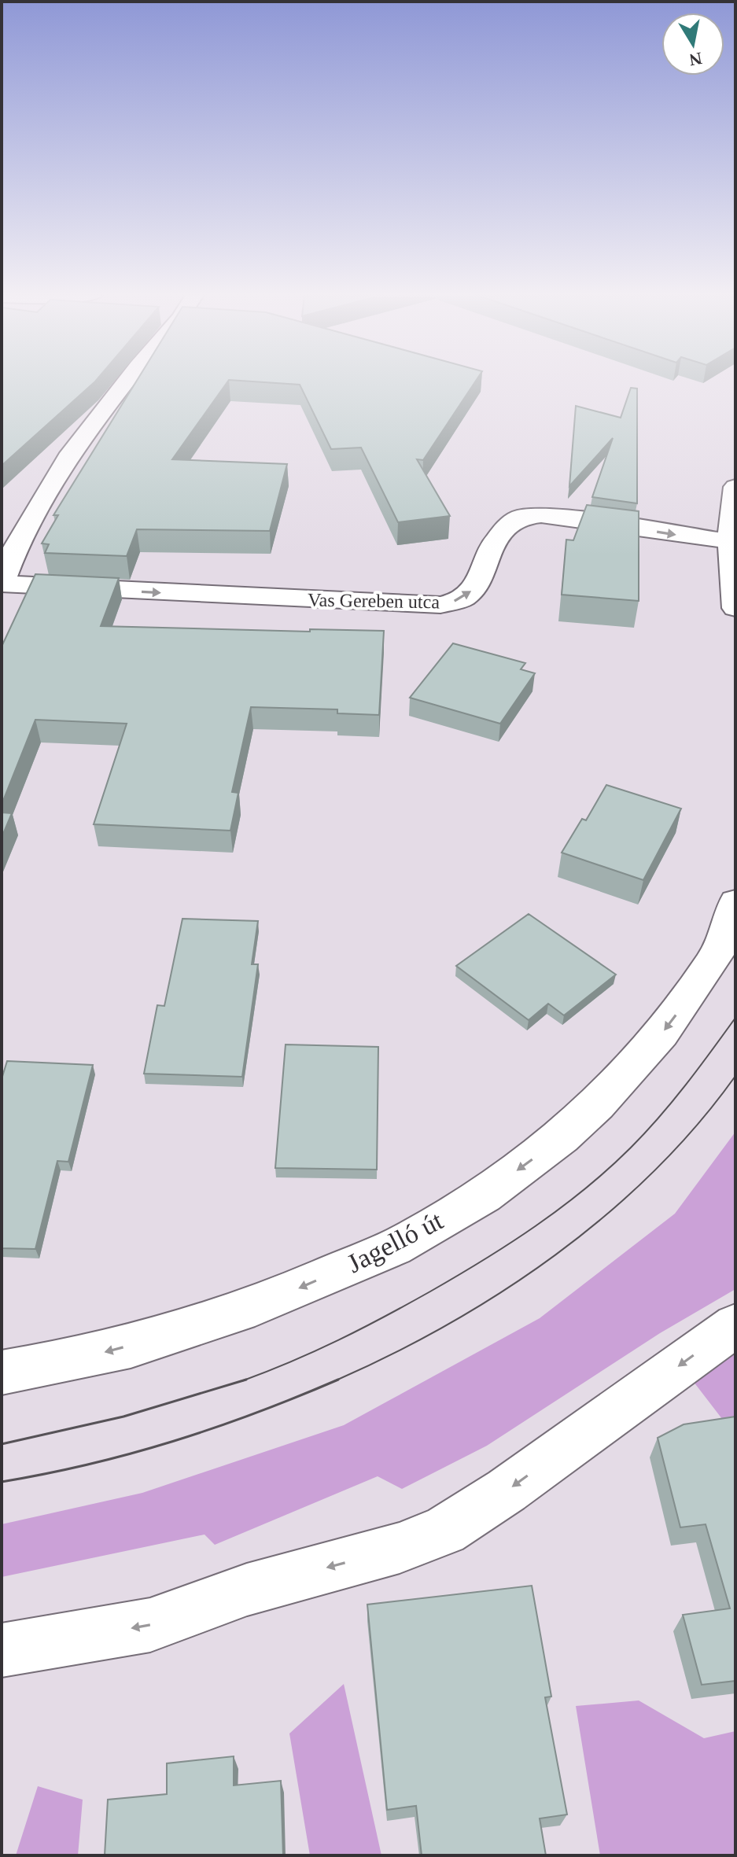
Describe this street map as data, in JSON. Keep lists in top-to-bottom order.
{
  "streets": {
    "street": ["Vas Gereben utca", "Jagelló út"]
  },
  "one_way": ["Vas Gereben utca"],
  "north": "bottom"
}
